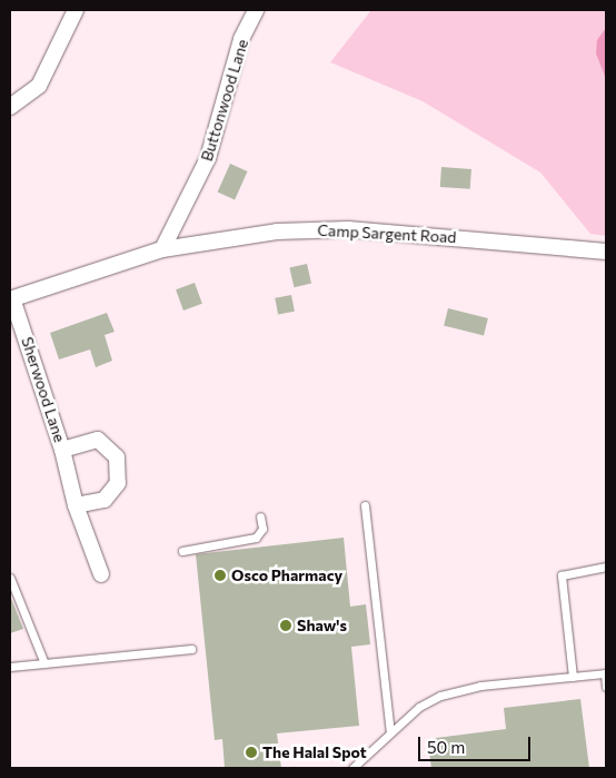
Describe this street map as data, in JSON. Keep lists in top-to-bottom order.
{
  "streets": {
    "street": ["Buttonwood Lane", "Camp Sargent Road", "Sherwood Lane"]
  },
  "crossings": [
    ["Buttonwood Lane", "Camp Sargent Road"],
    ["Camp Sargent Road", "Sherwood Lane"]
  ],
  "places": ["Osco Pharmacy", "Shaw's", "The Halal Spot"],
  "scale_bar": "50 m"
}
